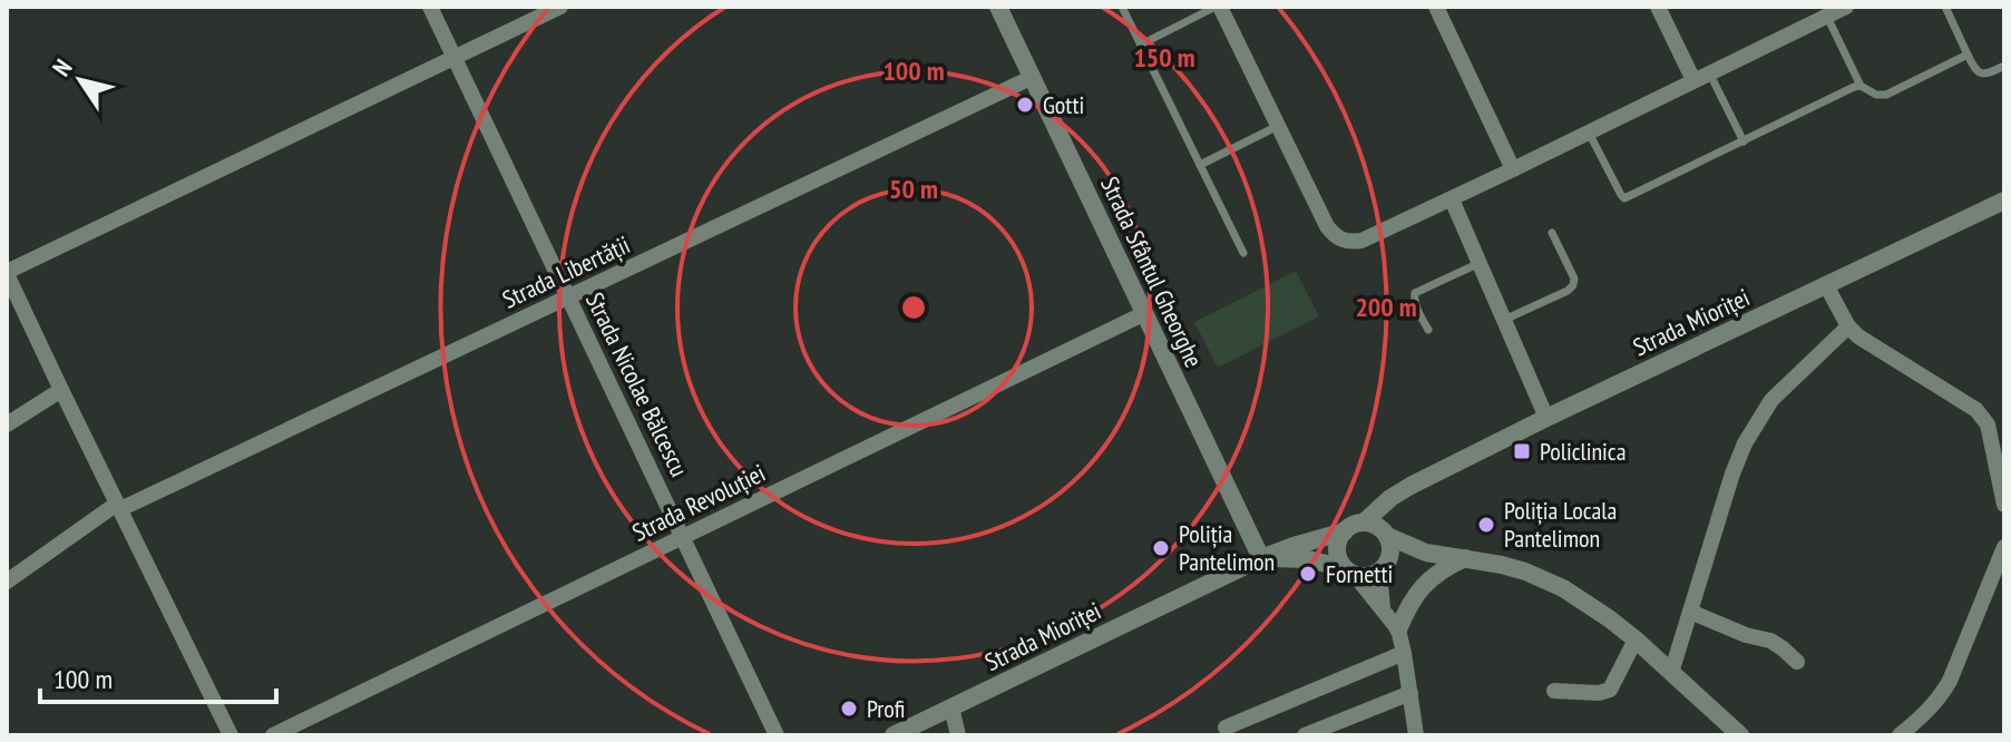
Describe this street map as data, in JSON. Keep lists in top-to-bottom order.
{
  "streets": {
    "street": [
      "Strada Libertății",
      "Strada Sfântul Gheorghe",
      "Strada Mioriței",
      "Strada Nicolae Bălcescu",
      "Strada Revoluției"
    ]
  },
  "crossings": [
    ["Strada Libertății", "Strada Sfântul Gheorghe"],
    ["Strada Libertății", "Strada Nicolae Bălcescu"],
    ["Strada Sfântul Gheorghe", "Strada Mioriței"],
    ["Strada Sfântul Gheorghe", "Strada Revoluției"],
    ["Strada Nicolae Bălcescu", "Strada Revoluției"]
  ],
  "places": {
    "other": [
      "Gotti",
      "Poliția Locala Pantelimon",
      "Poliția Pantelimon",
      "Fornetti",
      "Profi"
    ],
    "transit": ["Policlinica"]
  },
  "scale_bar": "100 m",
  "north": "top left",
  "rings": [
    "150 m",
    "100 m",
    "50 m",
    "200 m"
  ]
}
